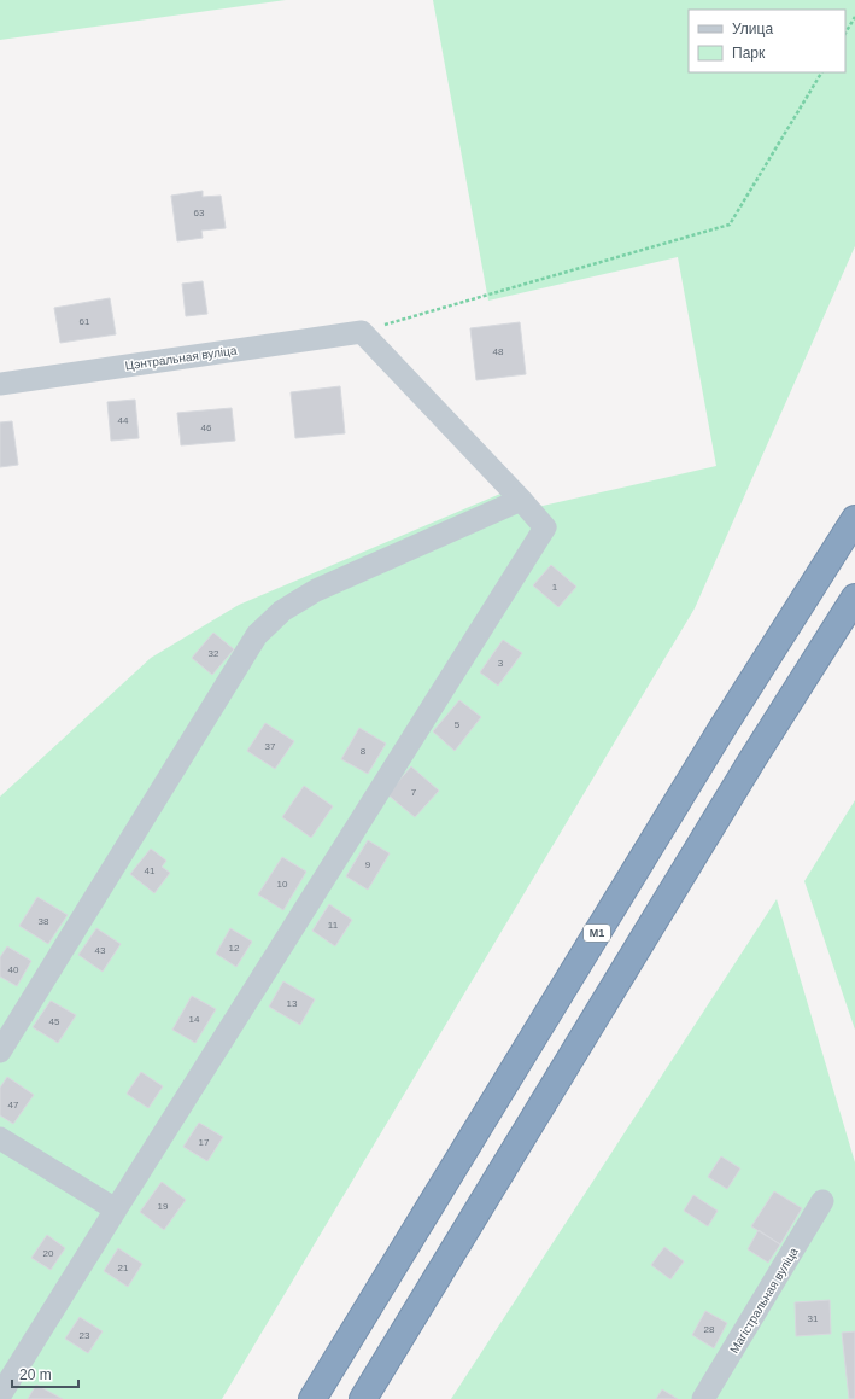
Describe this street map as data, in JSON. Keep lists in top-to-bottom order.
{
  "streets": {
    "highway": ["М1"],
    "street": ["Цэнтральная вуліца", "Магістральная вуліца"]
  },
  "house_numbers": [
    "63",
    "61",
    "48",
    "44",
    "46",
    "1",
    "32",
    "3",
    "5",
    "37",
    "8",
    "7",
    "9",
    "41",
    "10",
    "38",
    "11",
    "12",
    "43",
    "40",
    "13",
    "14",
    "45",
    "47",
    "17",
    "19",
    "20",
    "21",
    "31",
    "28",
    "23"
  ],
  "legend": ["Улица", "Парк"],
  "scale_bar": "20 m"
}
